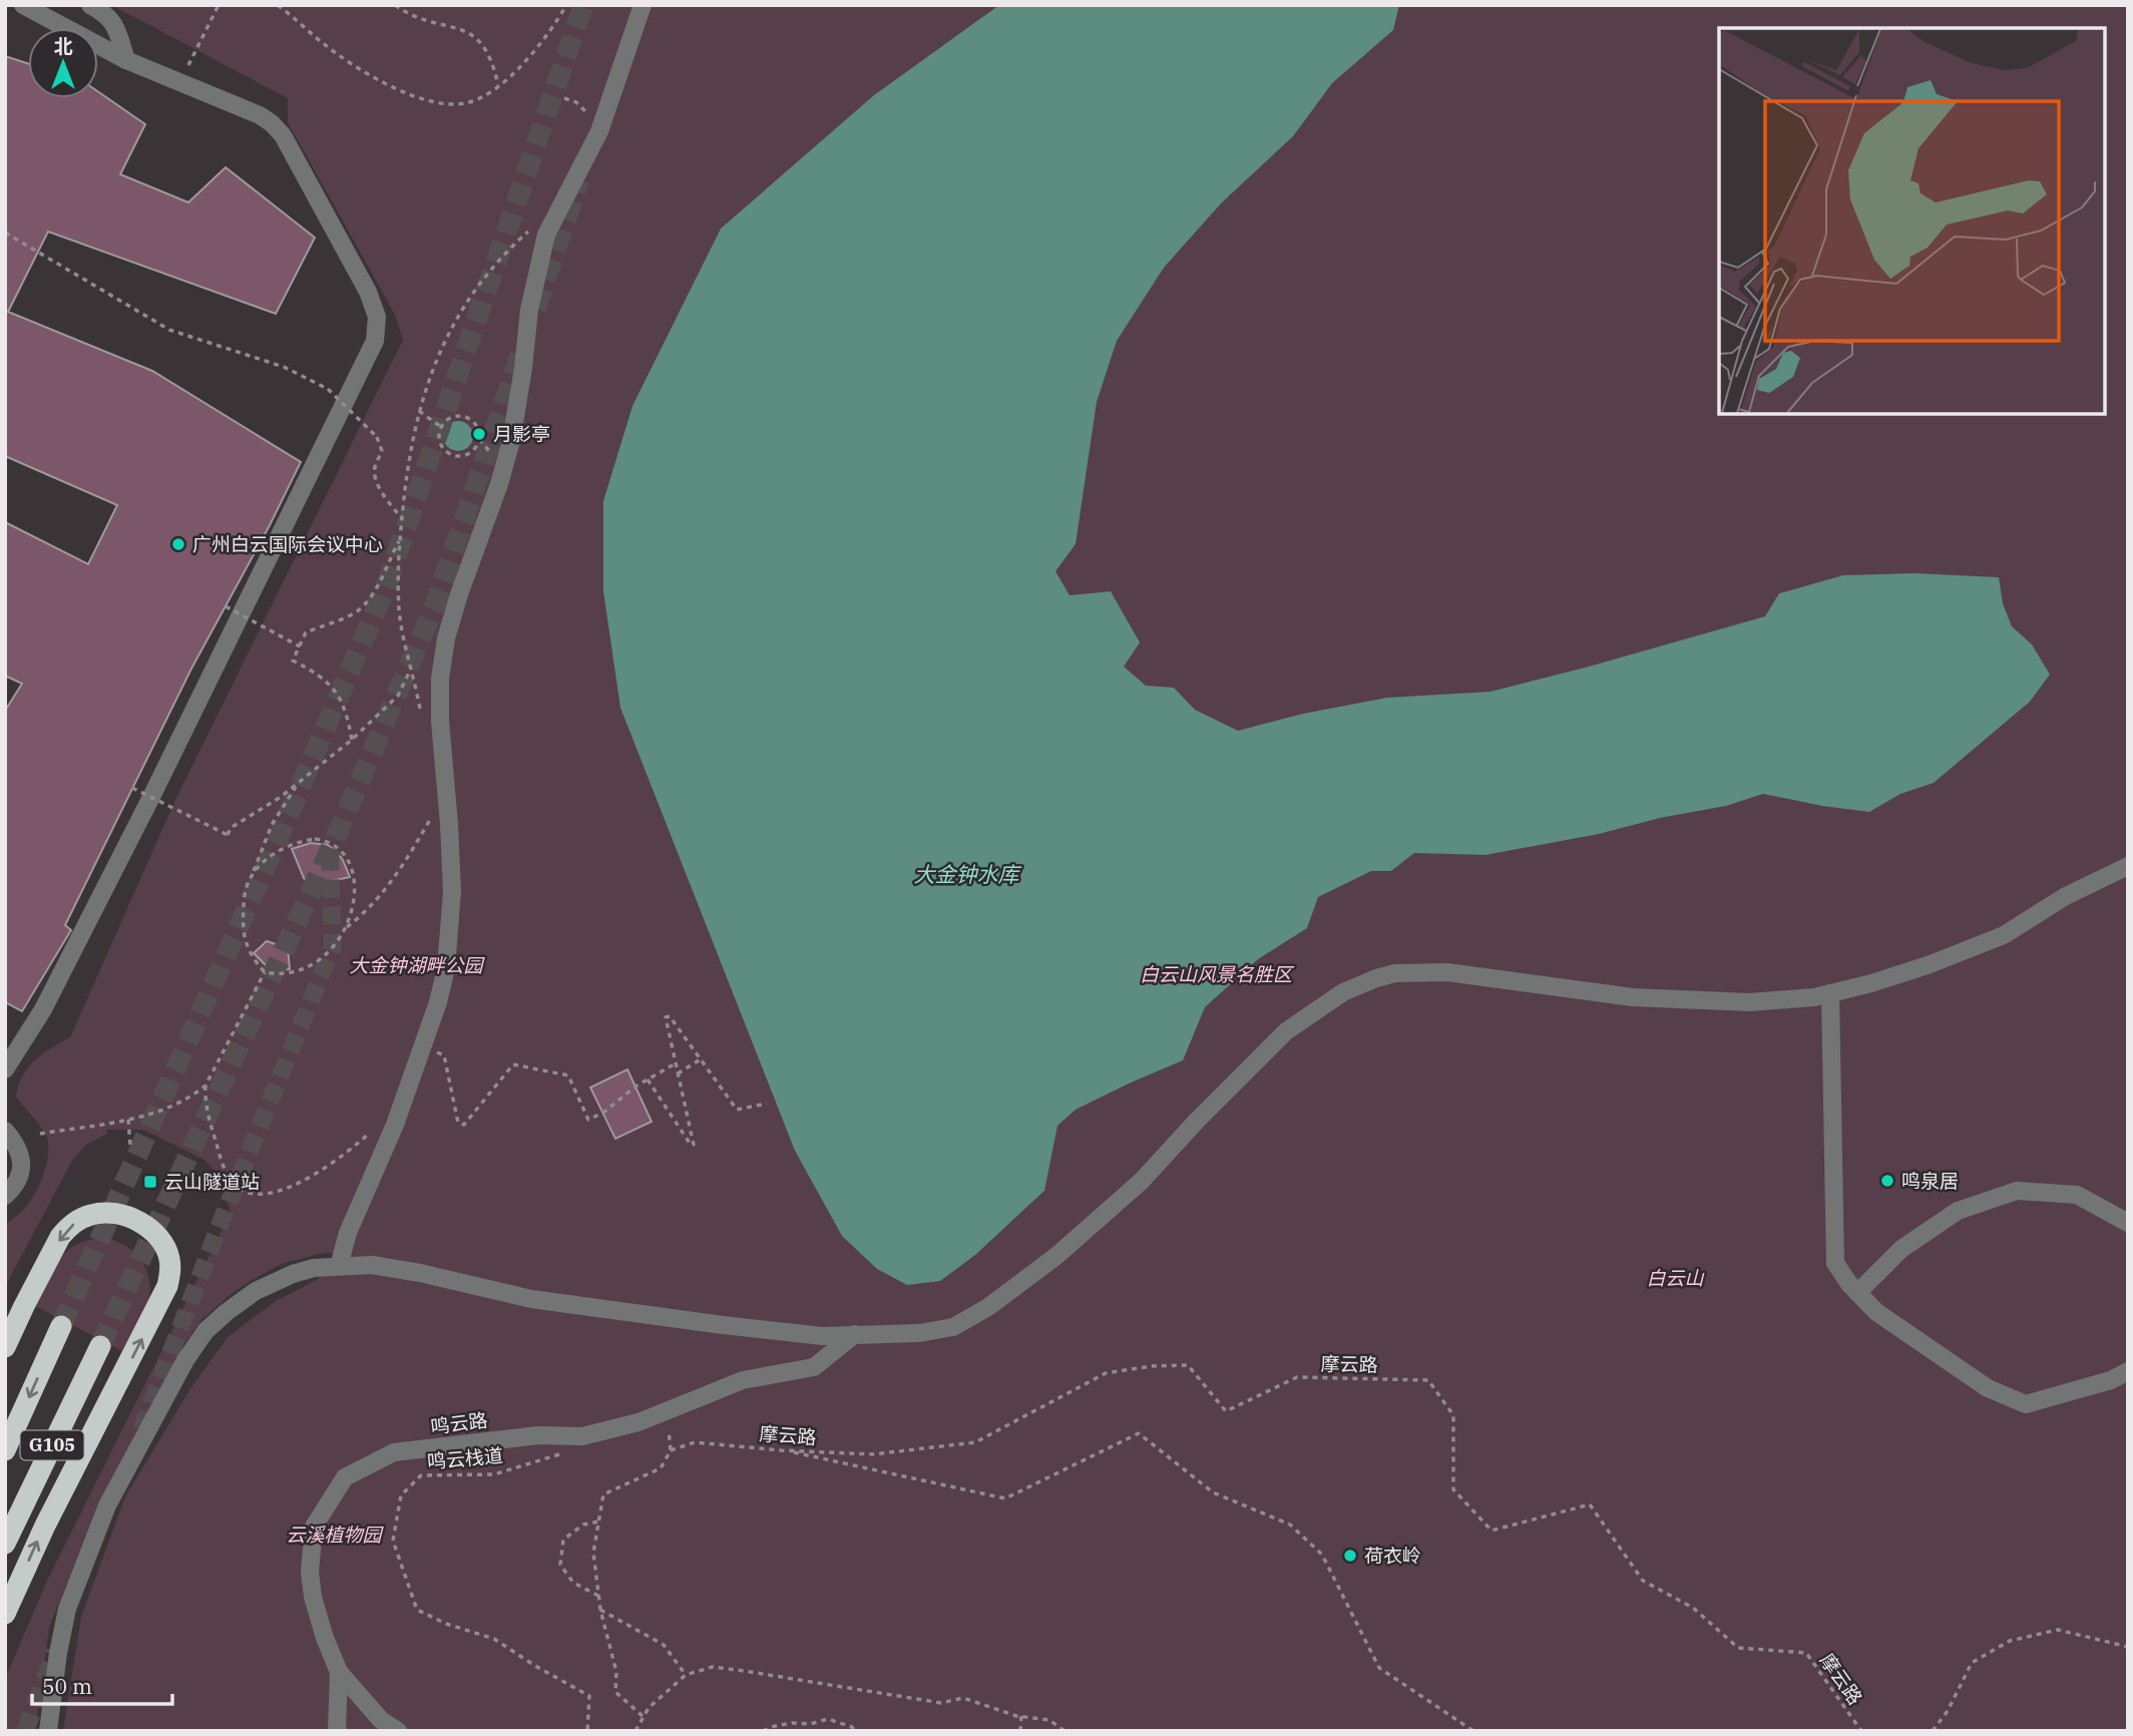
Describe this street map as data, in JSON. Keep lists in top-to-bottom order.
{
  "streets": {
    "highway": ["G105"],
    "street": ["鸣云路"],
    "path": ["摩云路", "鸣云栈道"]
  },
  "crossings": [
    ["鸣云路", "鸣云栈道"]
  ],
  "water": ["大金钟水库"],
  "parks": [
    "大金钟湖畔公园",
    "白云山风景名胜区",
    "白云山",
    "云溪植物园"
  ],
  "places": {
    "other": [
      "月影亭",
      "广州白云国际会议中心",
      "鸣泉居",
      "荷衣岭"
    ],
    "transit": ["云山隧道站"]
  },
  "scale_bar": "50 m",
  "north": "top"
}
